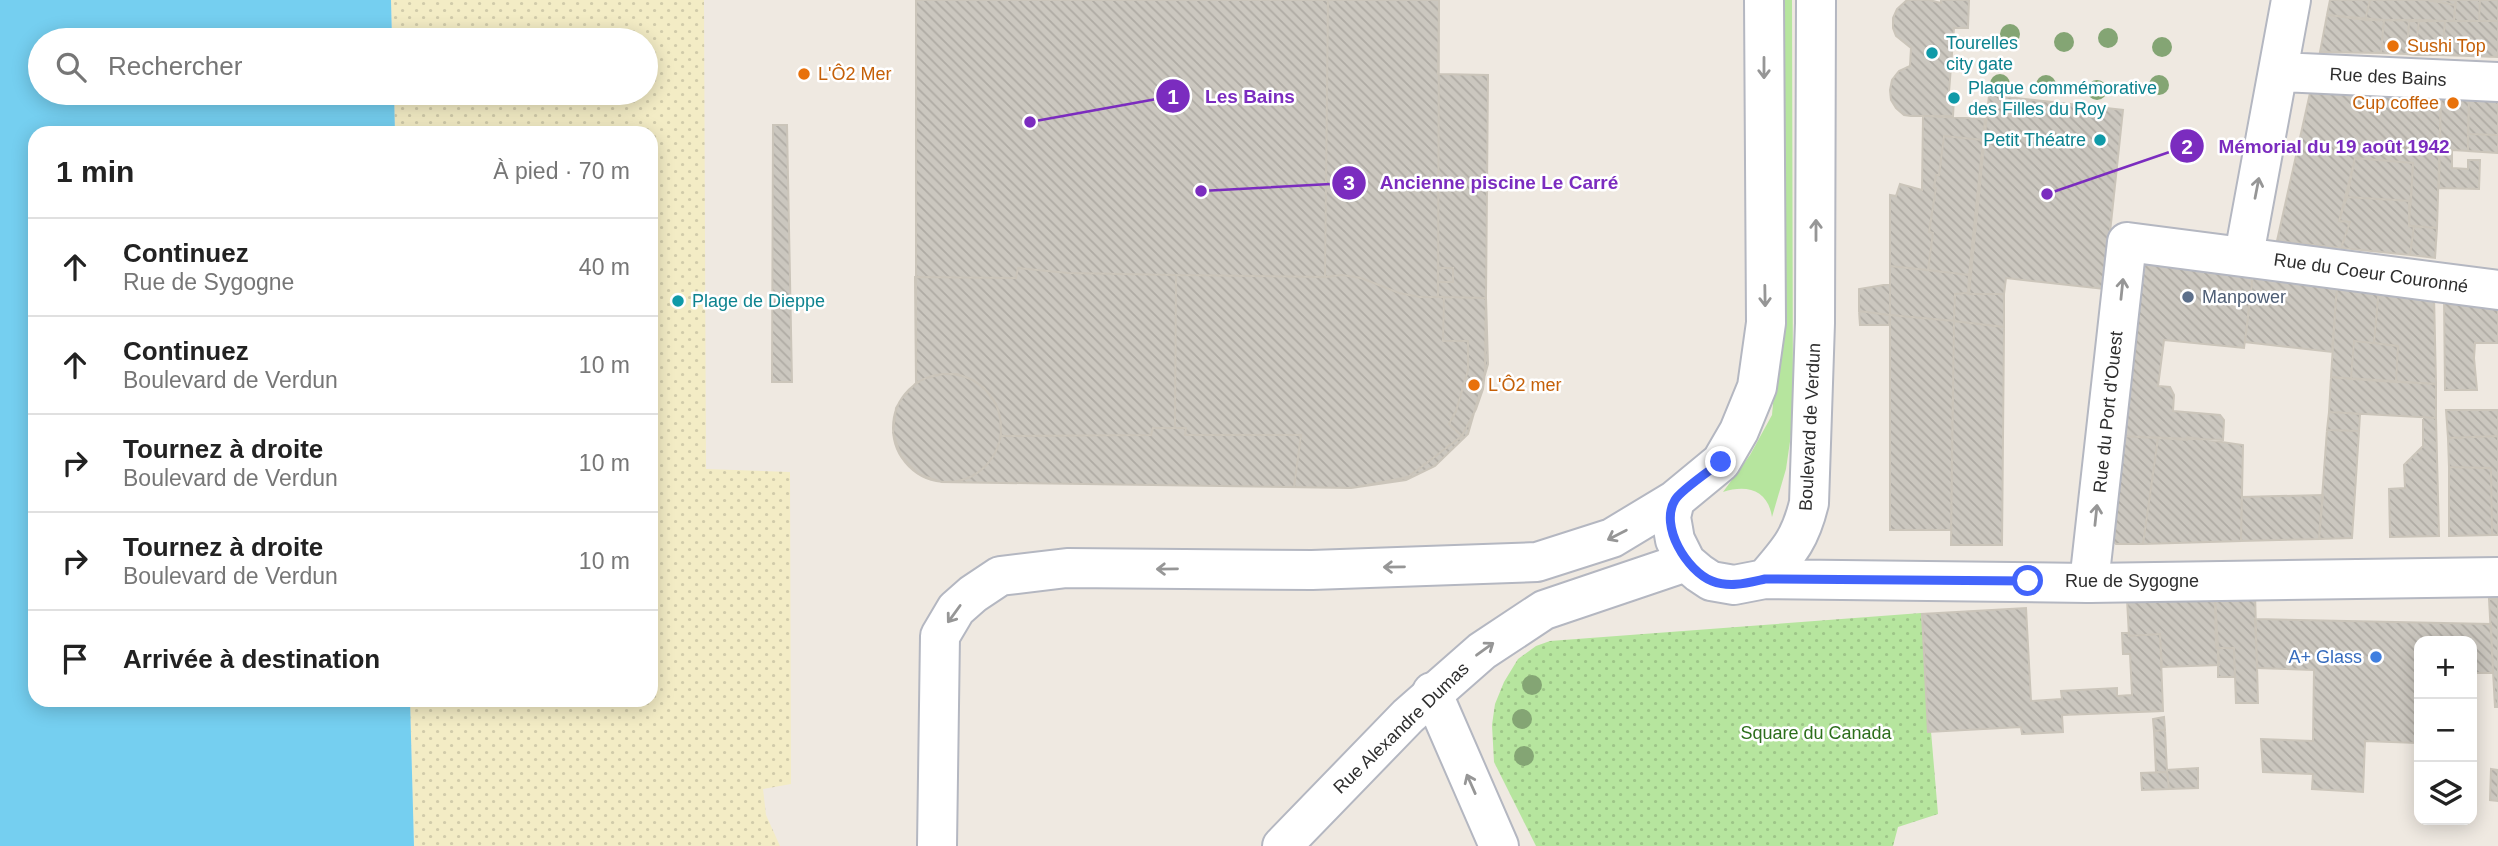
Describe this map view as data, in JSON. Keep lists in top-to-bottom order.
{
  "streets": {
    "street": [
      "Rue des Bains",
      "Rue du Coeur Couronné",
      "Rue du Port d'Ouest",
      "Boulevard de Verdun",
      "Rue de Sygogne",
      "Rue Alexandre Dumas"
    ]
  },
  "crossings": [
    ["Rue du Coeur Couronné", "Rue du Port d'Ouest"],
    ["Rue du Port d'Ouest", "Rue de Sygogne"],
    ["Boulevard de Verdun", "Rue de Sygogne"]
  ],
  "one_way": ["Rue du Port d'Ouest", "Rue Alexandre Dumas"],
  "parks": ["Square du Canada"],
  "places": [
    "Sushi Top",
    "Tourelles city gate",
    "L'Ô2 Mer",
    "Plaque commémorative des Filles du Roy",
    "Cup coffee",
    "Les Bains",
    "Petit Théatre",
    "Ancienne piscine Le Carré",
    "Mémorial du 19 août 1942",
    "Manpower",
    "Plage de Dieppe",
    "L'Ô2 mer",
    "A+ Glass"
  ],
  "page": {
    "search": "Rechercher",
    "heading": ["1 min", "À pied · 70 m"],
    "list": [
      ["Continuez", "Rue de Sygogne", "40 m"],
      ["Continuez", "Boulevard de Verdun", "10 m"],
      ["Tournez à droite", "Boulevard de Verdun", "10 m"],
      ["Tournez à droite", "Boulevard de Verdun", "10 m"],
      "Arrivée à destination"
    ],
    "map_buttons": ["+", "−"]
  }
}
